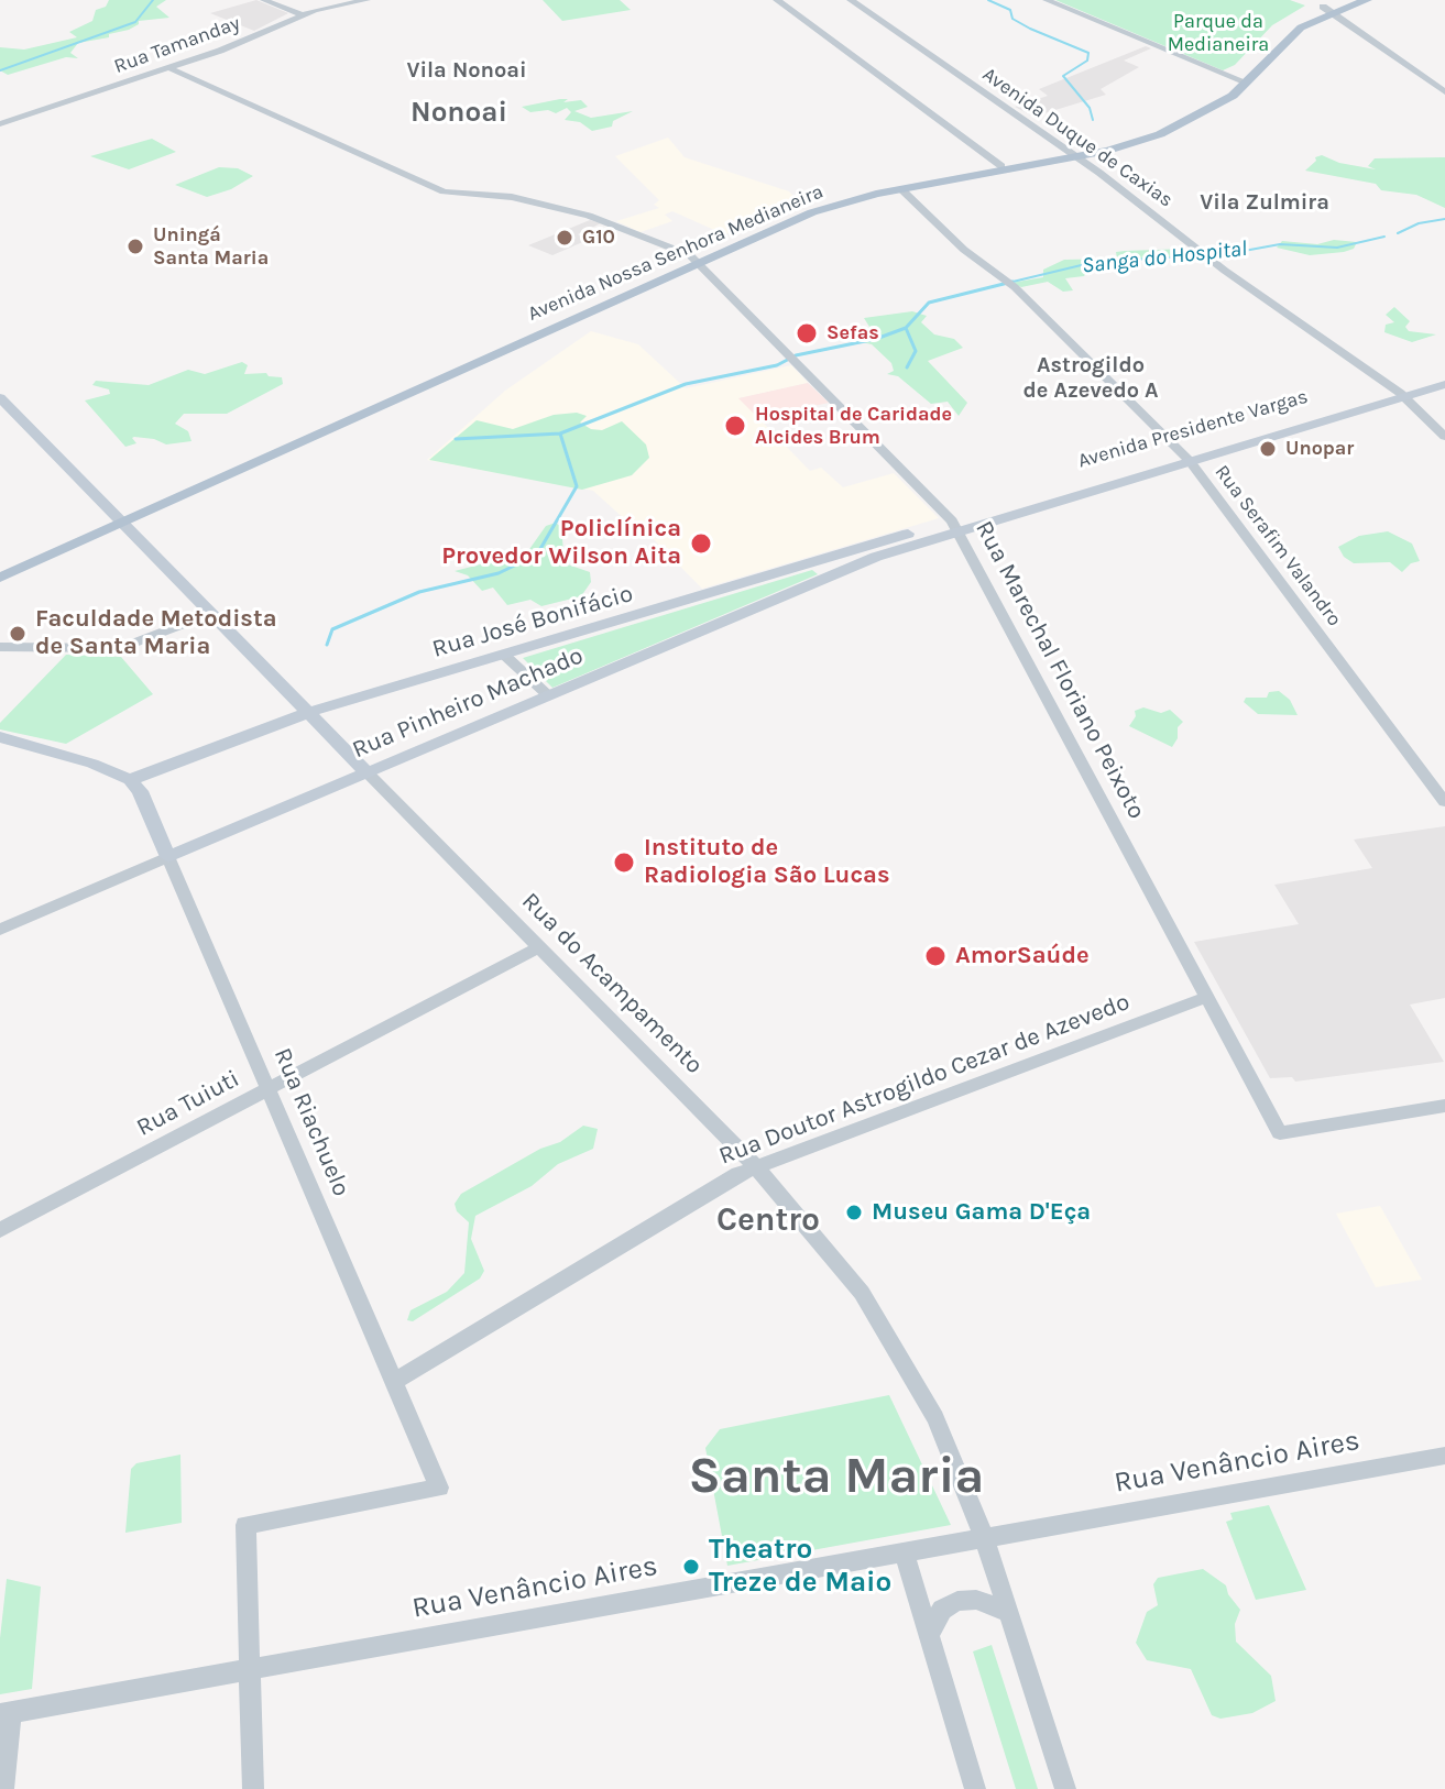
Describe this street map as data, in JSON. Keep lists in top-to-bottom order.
{
  "streets": {
    "main road": [
      "Avenida Nossa Senhora Medianeira",
      "Avenida Presidente Vargas",
      "Rua José Bonifácio",
      "Rua Pinheiro Machado",
      "Rua do Acampamento",
      "Rua Riachuelo"
    ],
    "street": [
      "Rua Tamanday",
      "Avenida Duque de Caxias",
      "Rua Serafim Valandro",
      "Rua Marechal Floriano Peixoto",
      "Rua Doutor Astrogildo Cezar de Azevedo",
      "Rua Tuiuti",
      "Rua Venâncio Aires"
    ]
  },
  "crossings": [
    ["Rua Tamanday", "Rua Marechal Floriano Peixoto"],
    ["Avenida Duque de Caxias", "Avenida Nossa Senhora Medianeira"],
    ["Avenida Duque de Caxias", "Avenida Presidente Vargas"],
    ["Avenida Nossa Senhora Medianeira", "Rua Serafim Valandro"],
    ["Avenida Nossa Senhora Medianeira", "Rua Marechal Floriano Peixoto"],
    ["Avenida Nossa Senhora Medianeira", "Rua do Acampamento"],
    ["Avenida Presidente Vargas", "Rua Serafim Valandro"],
    ["Avenida Presidente Vargas", "Rua José Bonifácio"],
    ["Avenida Presidente Vargas", "Rua Marechal Floriano Peixoto"],
    ["Avenida Presidente Vargas", "Rua Pinheiro Machado"],
    ["Rua José Bonifácio", "Rua Marechal Floriano Peixoto"],
    ["Rua José Bonifácio", "Rua Pinheiro Machado"],
    ["Rua José Bonifácio", "Rua do Acampamento"],
    ["Rua José Bonifácio", "Rua Riachuelo"],
    ["Rua Marechal Floriano Peixoto", "Rua Pinheiro Machado"],
    ["Rua Marechal Floriano Peixoto", "Rua Doutor Astrogildo Cezar de Azevedo"],
    ["Rua Pinheiro Machado", "Rua do Acampamento"],
    ["Rua Pinheiro Machado", "Rua Riachuelo"],
    ["Rua do Acampamento", "Rua Doutor Astrogildo Cezar de Azevedo"],
    ["Rua do Acampamento", "Rua Tuiuti"],
    ["Rua do Acampamento", "Rua Venâncio Aires"],
    ["Rua Doutor Astrogildo Cezar de Azevedo", "Rua Riachuelo"],
    ["Rua Tuiuti", "Rua Riachuelo"],
    ["Rua Riachuelo", "Rua Venâncio Aires"]
  ],
  "districts": [
    "Vila Nonoai",
    "Nonoai",
    "Vila Zulmira",
    "Astrogildo de Azevedo A",
    "Centro",
    "Santa Maria"
  ],
  "water": ["Sanga do Hospital"],
  "parks": ["Parque da Medianeira"],
  "places": [
    "G10",
    "Uningá Santa Maria",
    "Sefas",
    "Hospital de Caridade Alcides Brum",
    "Unopar",
    "Policlínica Provedor Wilson Aita",
    "Faculdade Metodista de Santa Maria",
    "Instituto de Radiologia São Lucas",
    "AmorSaúde",
    "Museu Gama D'Eça",
    "Theatro Treze de Maio"
  ]
}
